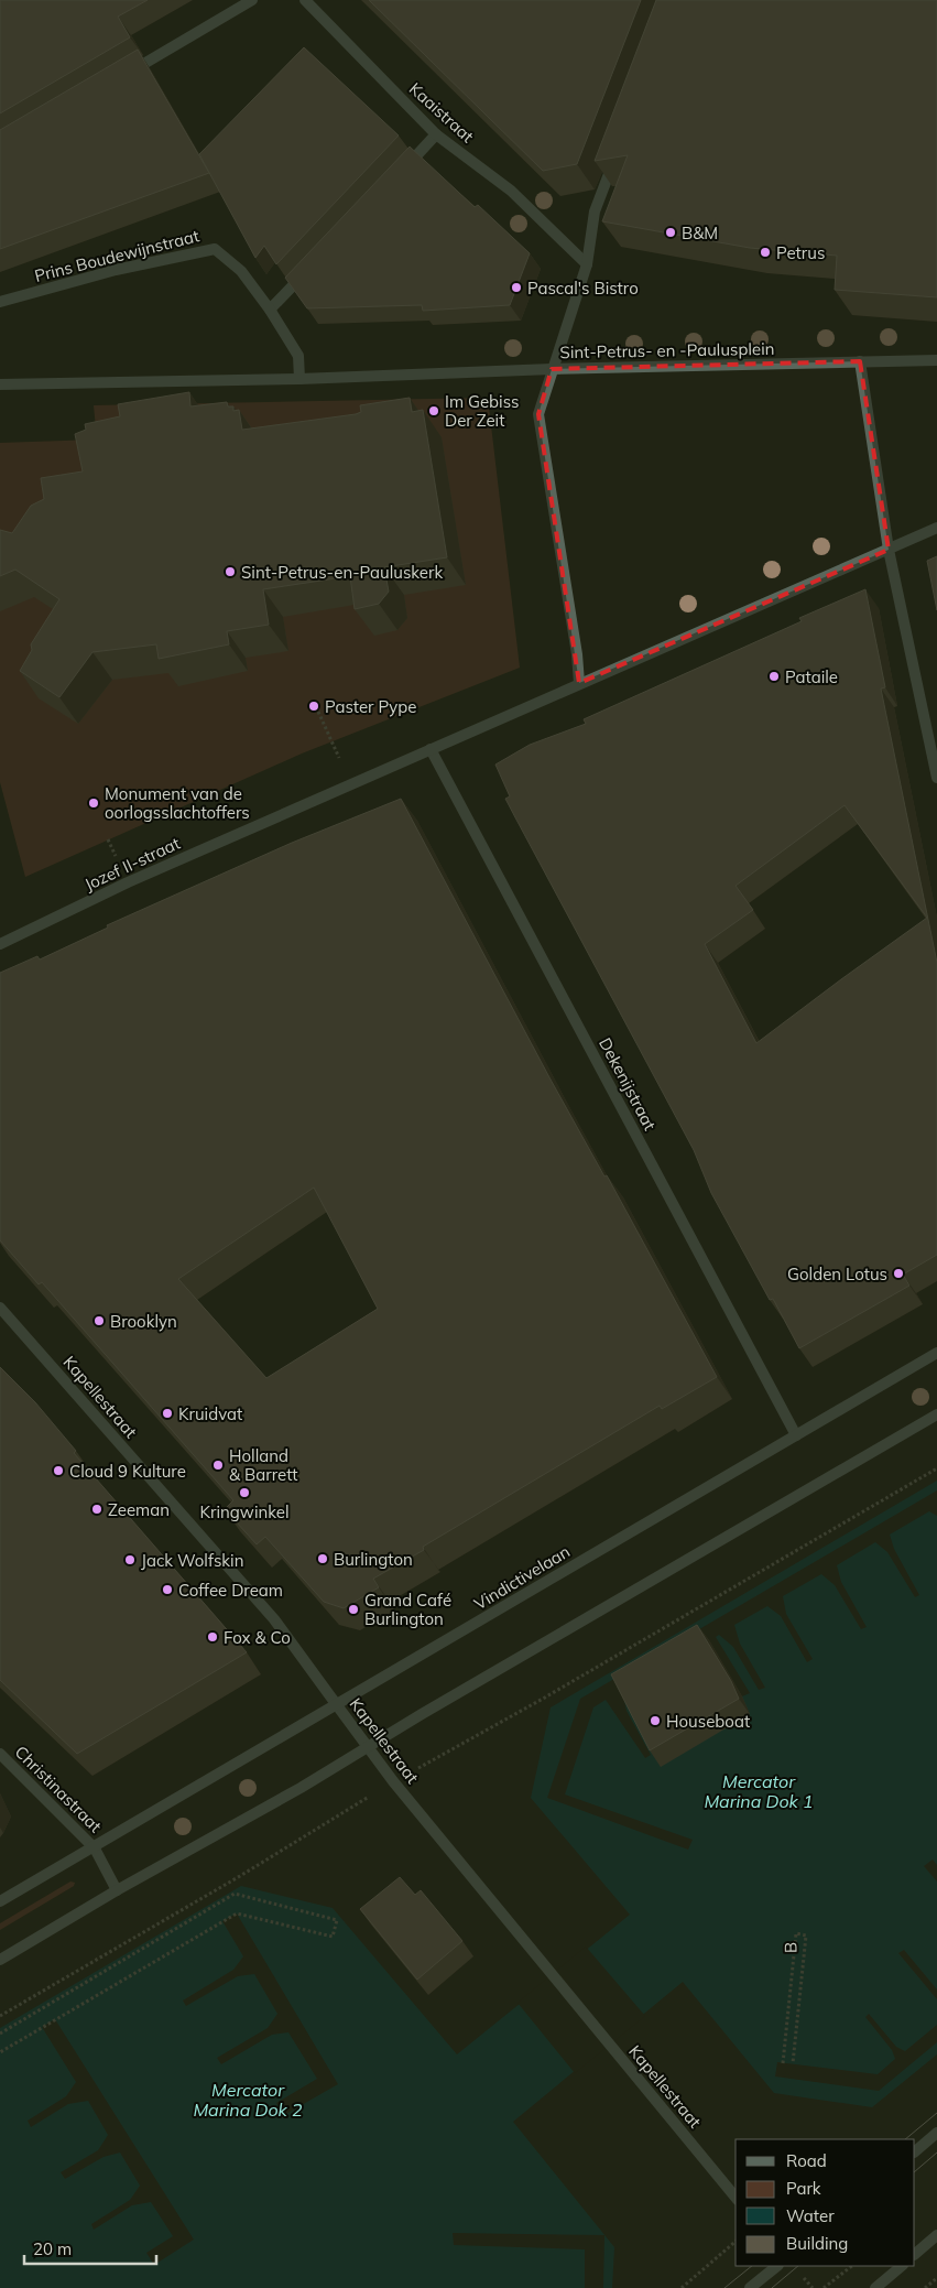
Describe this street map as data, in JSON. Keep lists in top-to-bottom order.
{
  "streets": {
    "street": [
      "Kaaistraat",
      "Prins Boudewijnstraat",
      "Sint-Petrus- en -Paulusplein",
      "Jozef II-straat",
      "Dekenijstraat",
      "Kapellestraat",
      "Vindictivelaan",
      "Christinastraat"
    ],
    "path": ["B"]
  },
  "crossings": [
    ["Jozef II-straat", "Dekenijstraat"],
    ["Dekenijstraat", "Vindictivelaan"],
    ["Kapellestraat", "Vindictivelaan"],
    ["Vindictivelaan", "Christinastraat"]
  ],
  "water": ["Mercator Marina Dok 1", "Mercator Marina Dok 2"],
  "places": [
    "B&M",
    "Petrus",
    "Pascal's Bistro",
    "Im Gebiss Der Zeit",
    "Sint-Petrus-en-Pauluskerk",
    "Pataile",
    "Paster Pype",
    "Monument van de oorlogsslachtoffers",
    "Golden Lotus",
    "Brooklyn",
    "Kruidvat",
    "Holland & Barrett",
    "Cloud 9 Kulture",
    "Kringwinkel",
    "Zeeman",
    "Burlington",
    "Jack Wolfskin",
    "Coffee Dream",
    "Grand Café Burlington",
    "Fox & Co",
    "Houseboat"
  ],
  "legend": [
    "Road",
    "Park",
    "Water",
    "Building"
  ],
  "scale_bar": "20 m"
}
